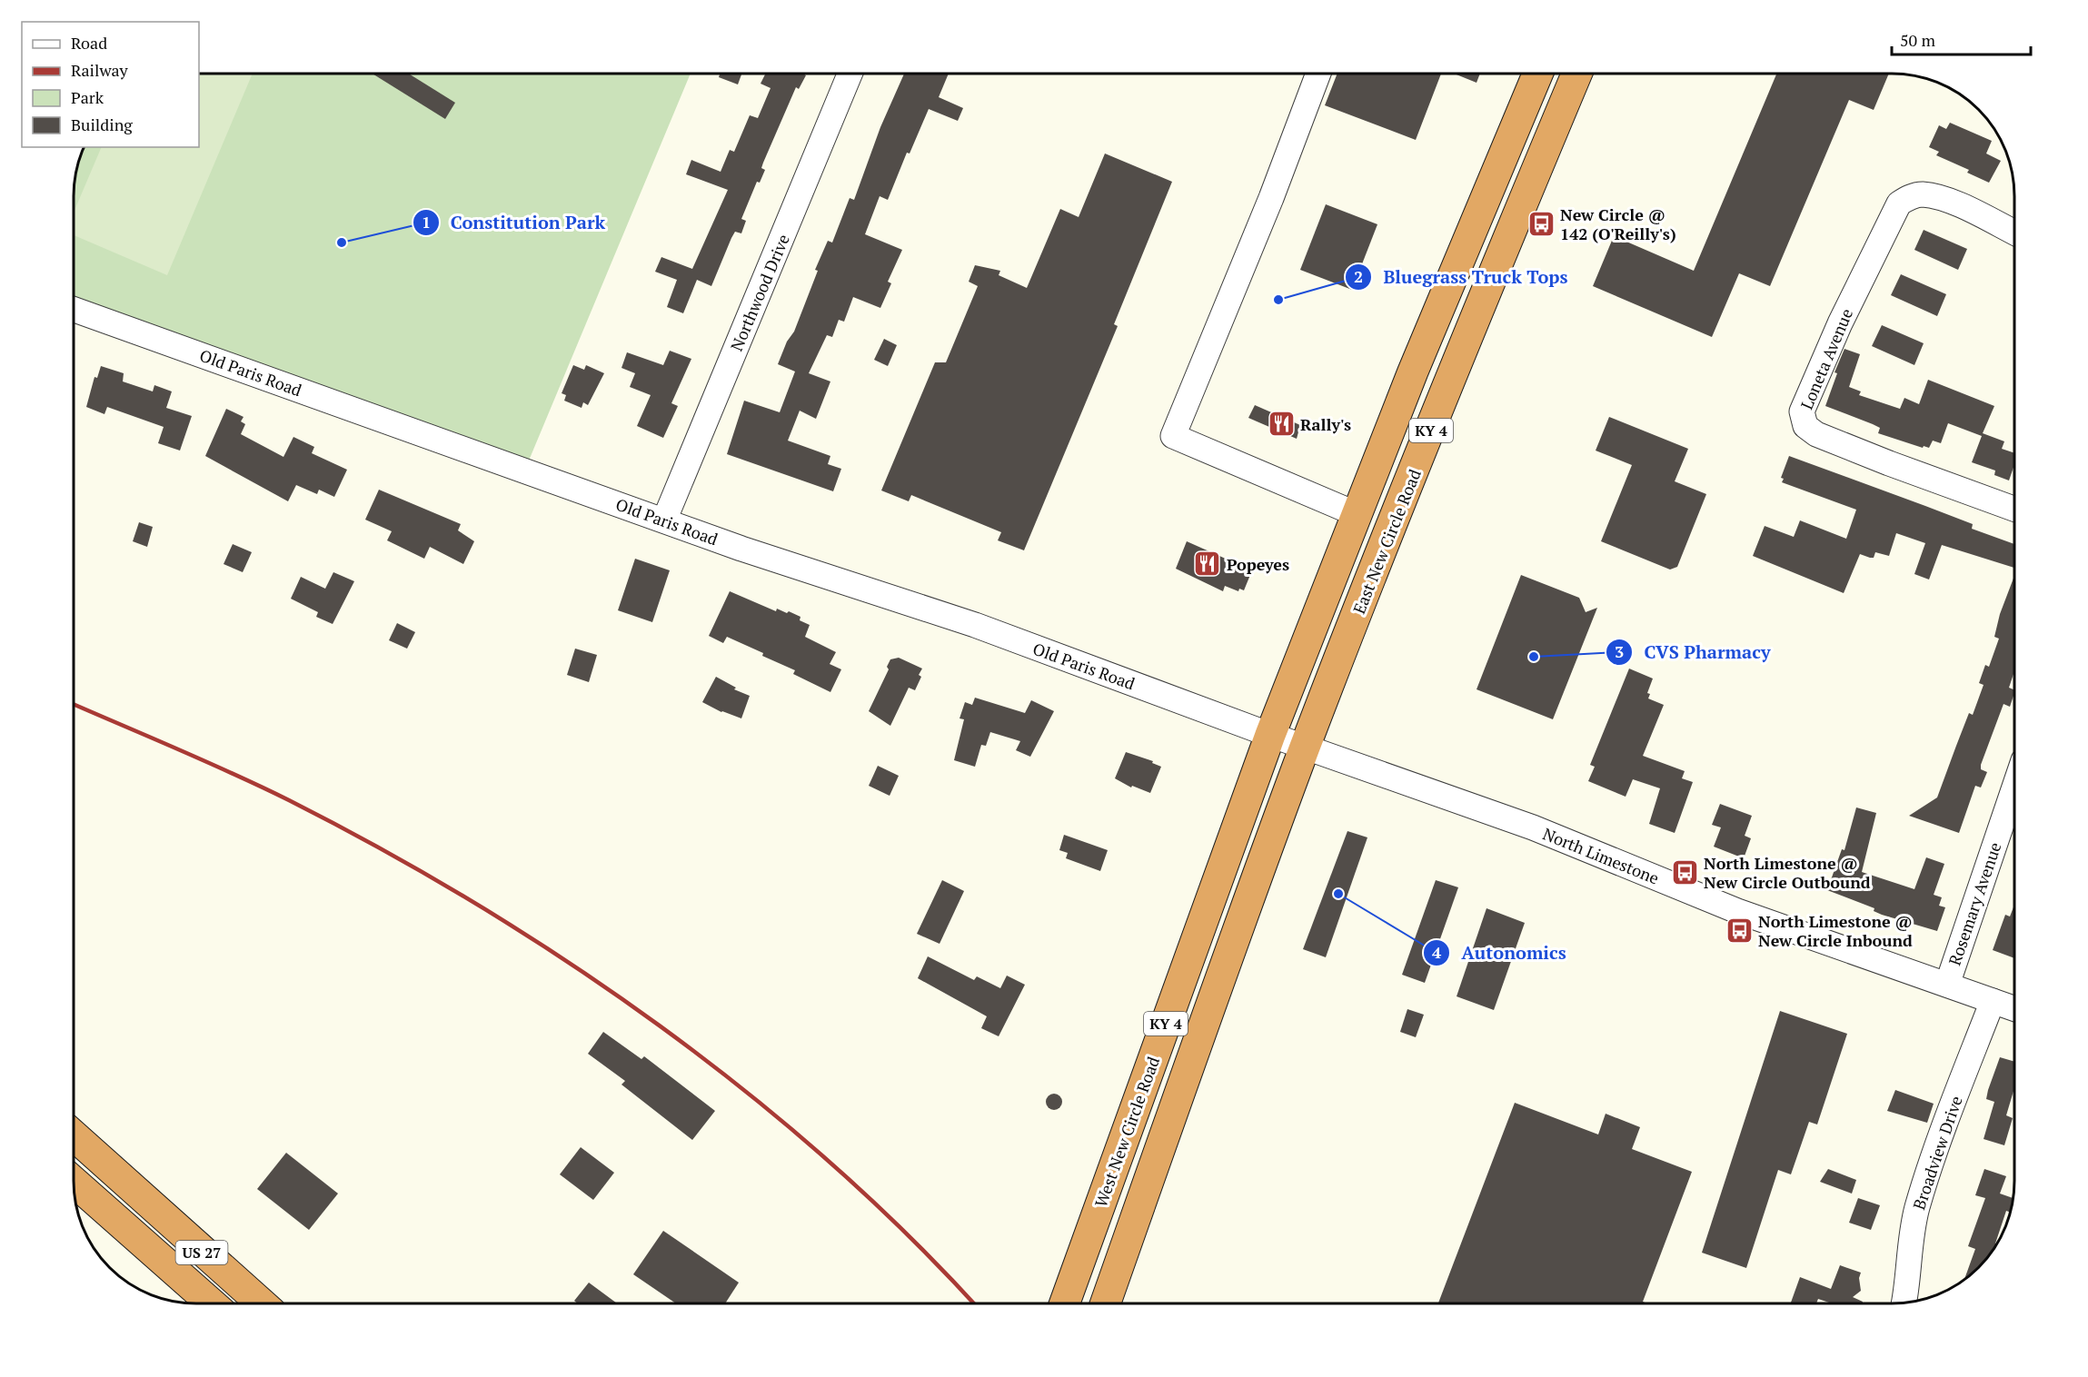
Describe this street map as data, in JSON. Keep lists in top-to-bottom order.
{
  "streets": {
    "highway": [
      "KY 4",
      "East New Circle Road",
      "West New Circle Road",
      "US 27"
    ],
    "street": [
      "Northwood Drive",
      "Loneta Avenue",
      "Old Paris Road",
      "North Limestone",
      "Rosemary Avenue",
      "Broadview Drive"
    ]
  },
  "crossings": [
    ["Northwood Drive", "Old Paris Road"],
    ["Old Paris Road", "KY 4"],
    ["Old Paris Road", "North Limestone"],
    ["Old Paris Road", "West New Circle Road"],
    ["KY 4", "East New Circle Road"],
    ["KY 4", "North Limestone"],
    ["KY 4", "West New Circle Road"],
    ["East New Circle Road", "North Limestone"],
    ["North Limestone", "Rosemary Avenue"],
    ["North Limestone", "West New Circle Road"],
    ["North Limestone", "Broadview Drive"]
  ],
  "places": {
    "bus stop": ["New Circle @ 142 (O'Reilly's)", "North Limestone @ New Circle Outbound", "North Limestone @ New Circle Inbound"],
    "other": [
      "Constitution Park",
      "Bluegrass Truck Tops",
      "CVS Pharmacy",
      "Autonomics"
    ],
    "restaurant": ["Rally's", "Popeyes"]
  },
  "legend": [
    "Road",
    "Railway",
    "Park",
    "Building"
  ],
  "scale_bar": "50 m"
}
